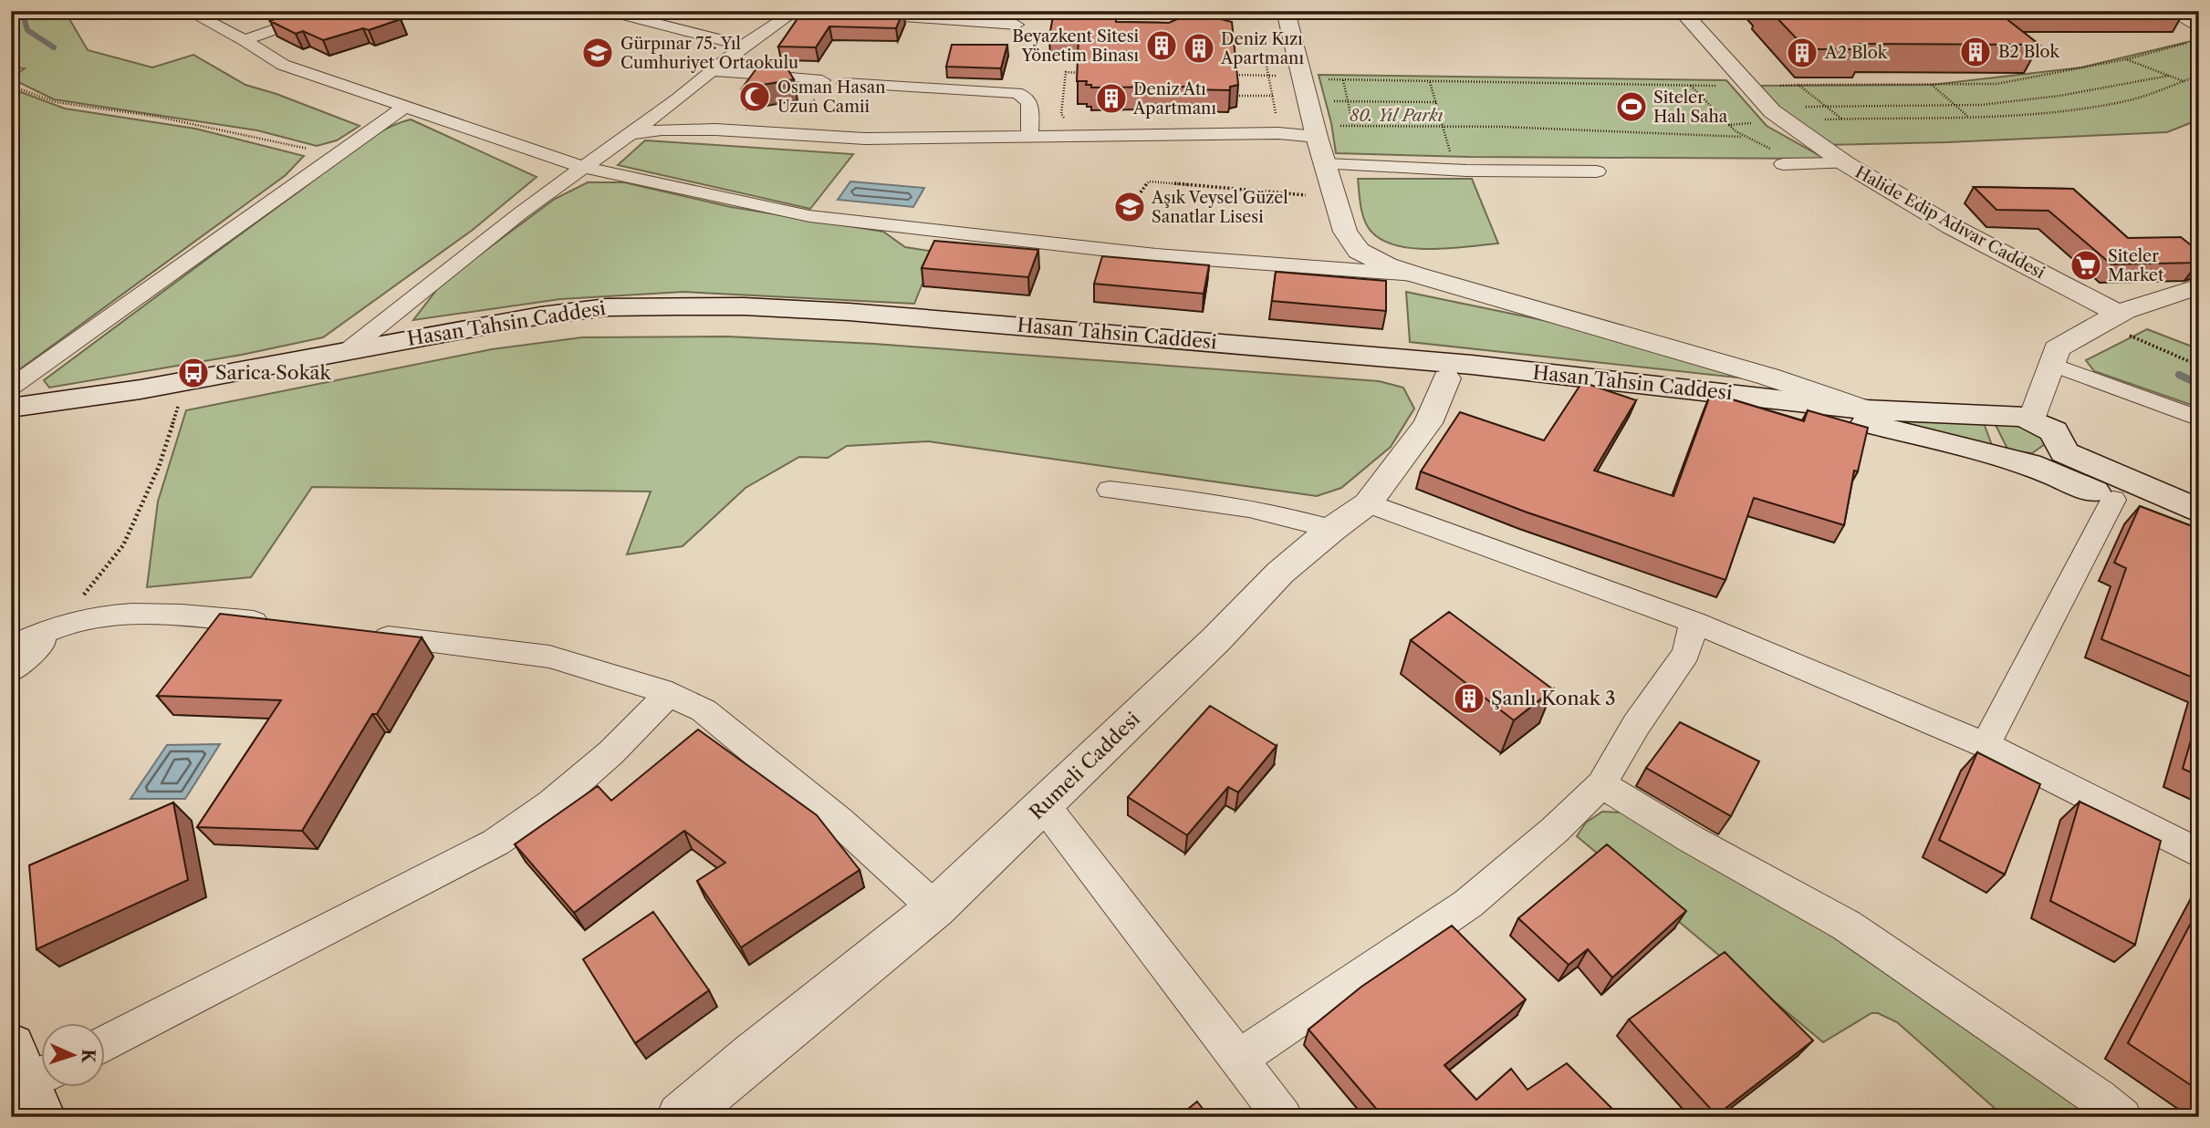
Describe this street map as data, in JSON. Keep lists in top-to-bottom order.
{
  "streets": {
    "main road": ["Hasan Tahsin Caddesi"],
    "street": ["Halide Edip Adıvar Caddesi", "Rumeli Caddesi"]
  },
  "crossings": [
    ["Hasan Tahsin Caddesi", "Rumeli Caddesi"]
  ],
  "parks": ["80. Yıl Parkı"],
  "places": {
    "building": [
      "Beyazkent Sitesi Yönetim Binası",
      "Deniz Kızı Apartmanı",
      "B2 Blok",
      "A2 Blok",
      "Deniz Atı Apartmanı",
      "Şanlı Konak 3"
    ],
    "school or university": ["Gürpınar 75. Yıl Cumhuriyet Ortaokulu", "Aşık Veysel Güzel Sanatlar Lisesi"],
    "mosque": ["Osman Hasan Uzun Camii"],
    "sports": ["Siteler Halı Saha"],
    "supermarket": ["Siteler Market"],
    "bus stop": ["Sarica Sokak"]
  },
  "north": "right"
}
